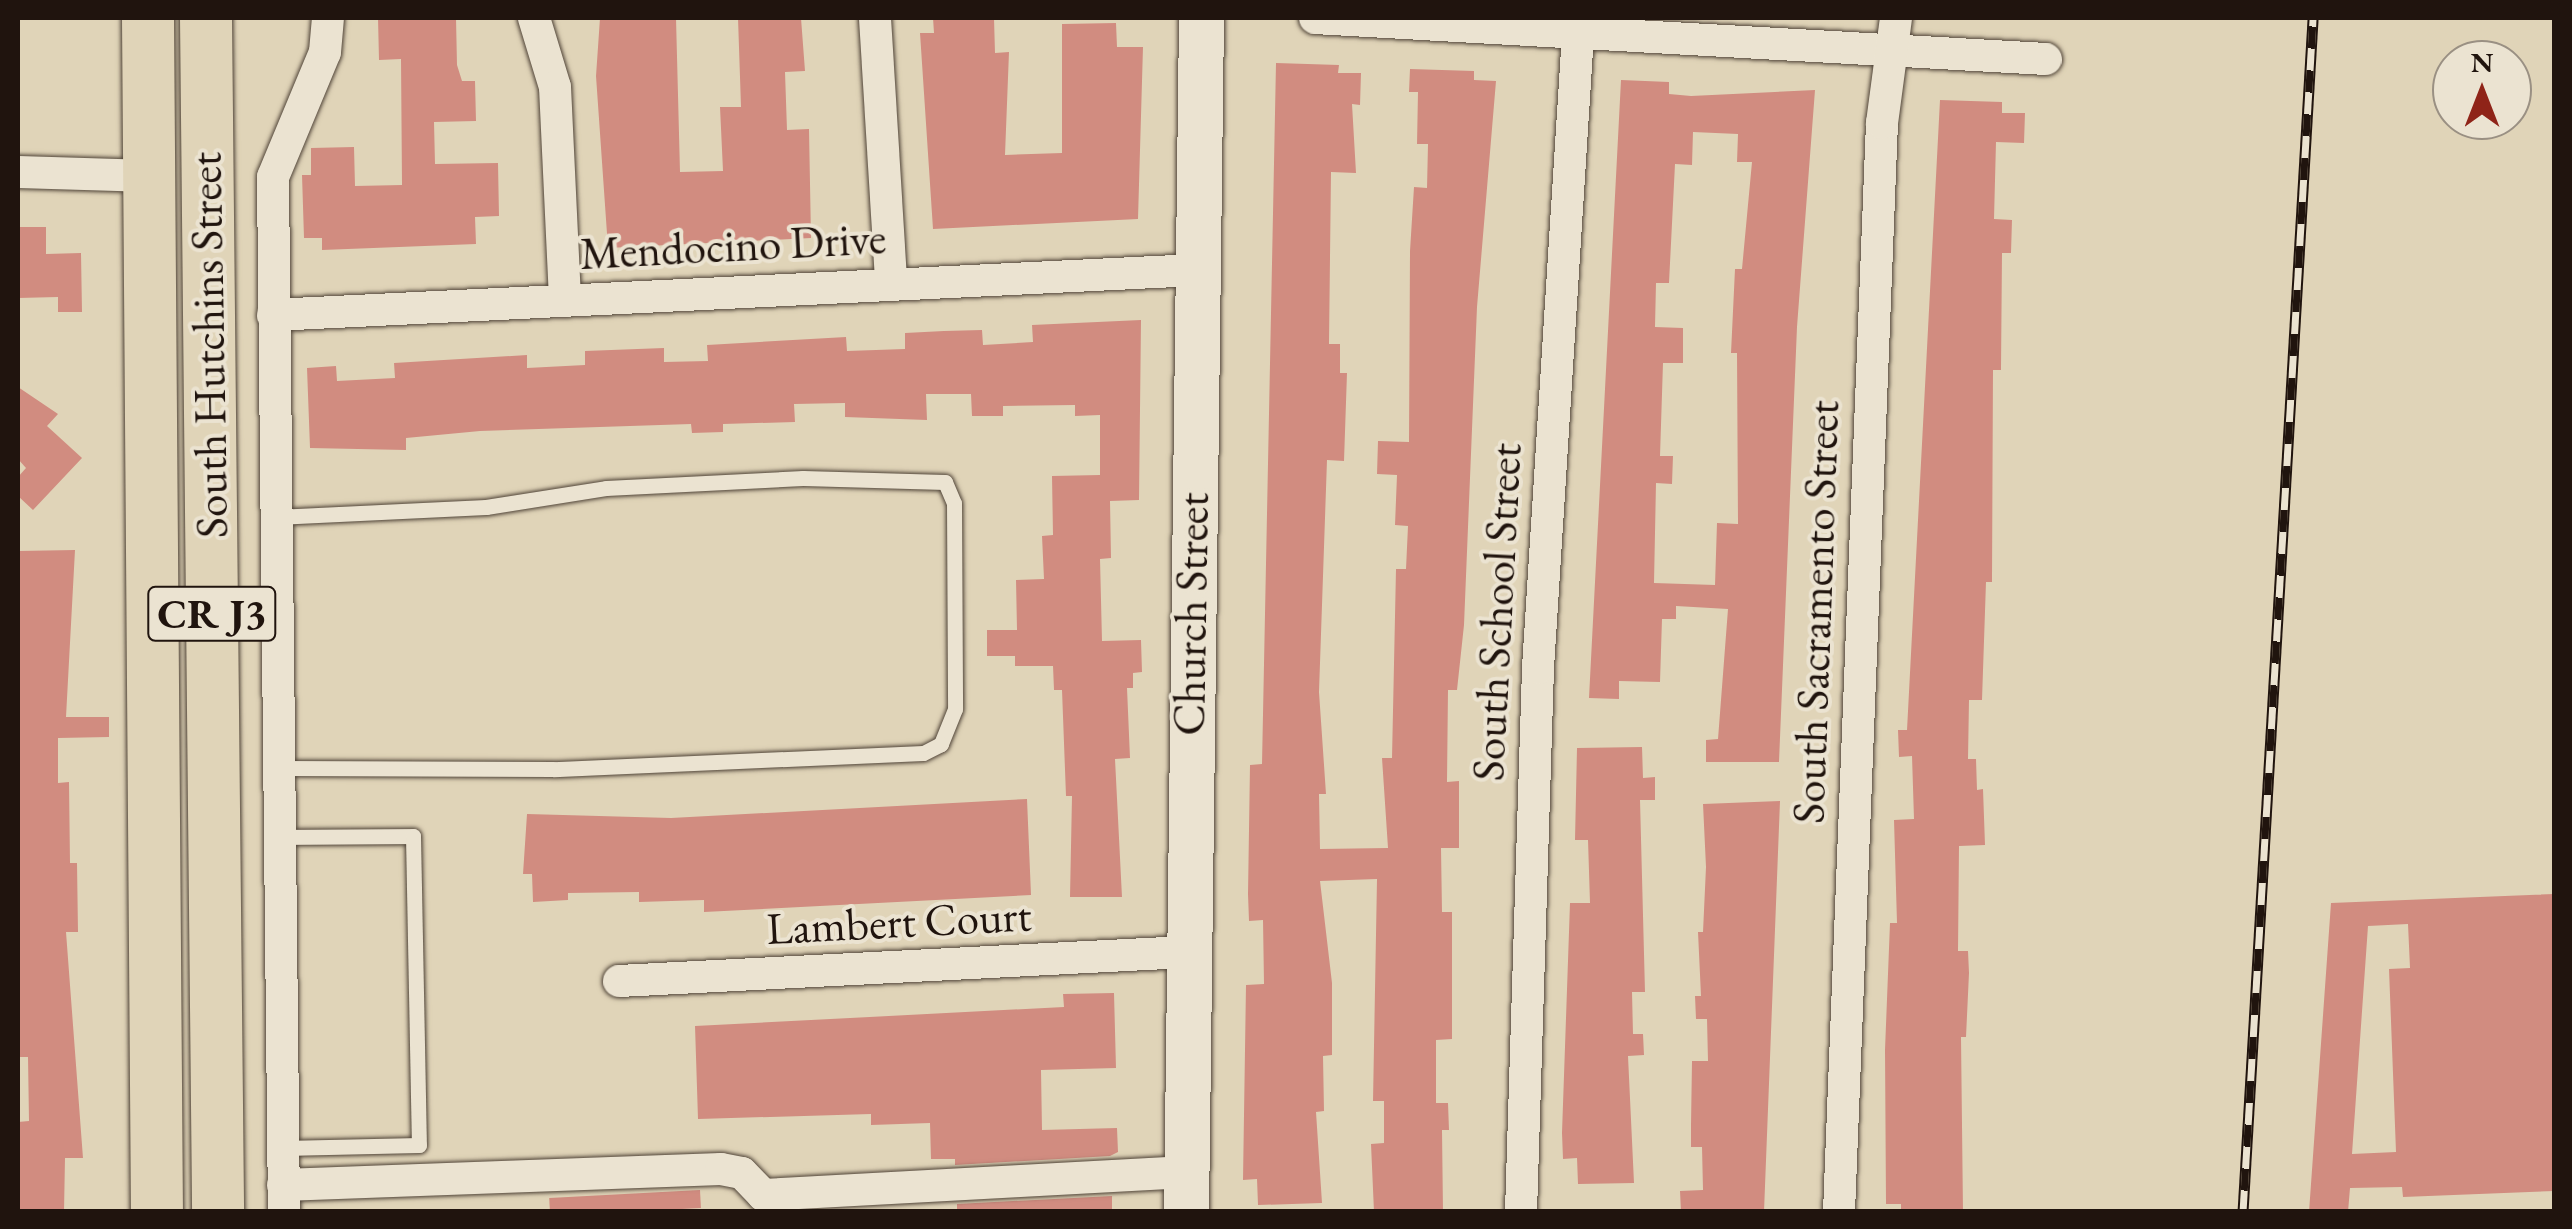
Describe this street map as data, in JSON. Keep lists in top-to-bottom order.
{
  "streets": {
    "main road": ["South Hutchins Street", "CR J3"],
    "street": [
      "Mendocino Drive",
      "South School Street",
      "South Sacramento Street",
      "Church Street",
      "Lambert Court"
    ]
  },
  "crossings": [
    ["Mendocino Drive", "Church Street"],
    ["Church Street", "Lambert Court"]
  ],
  "north": "top"
}
